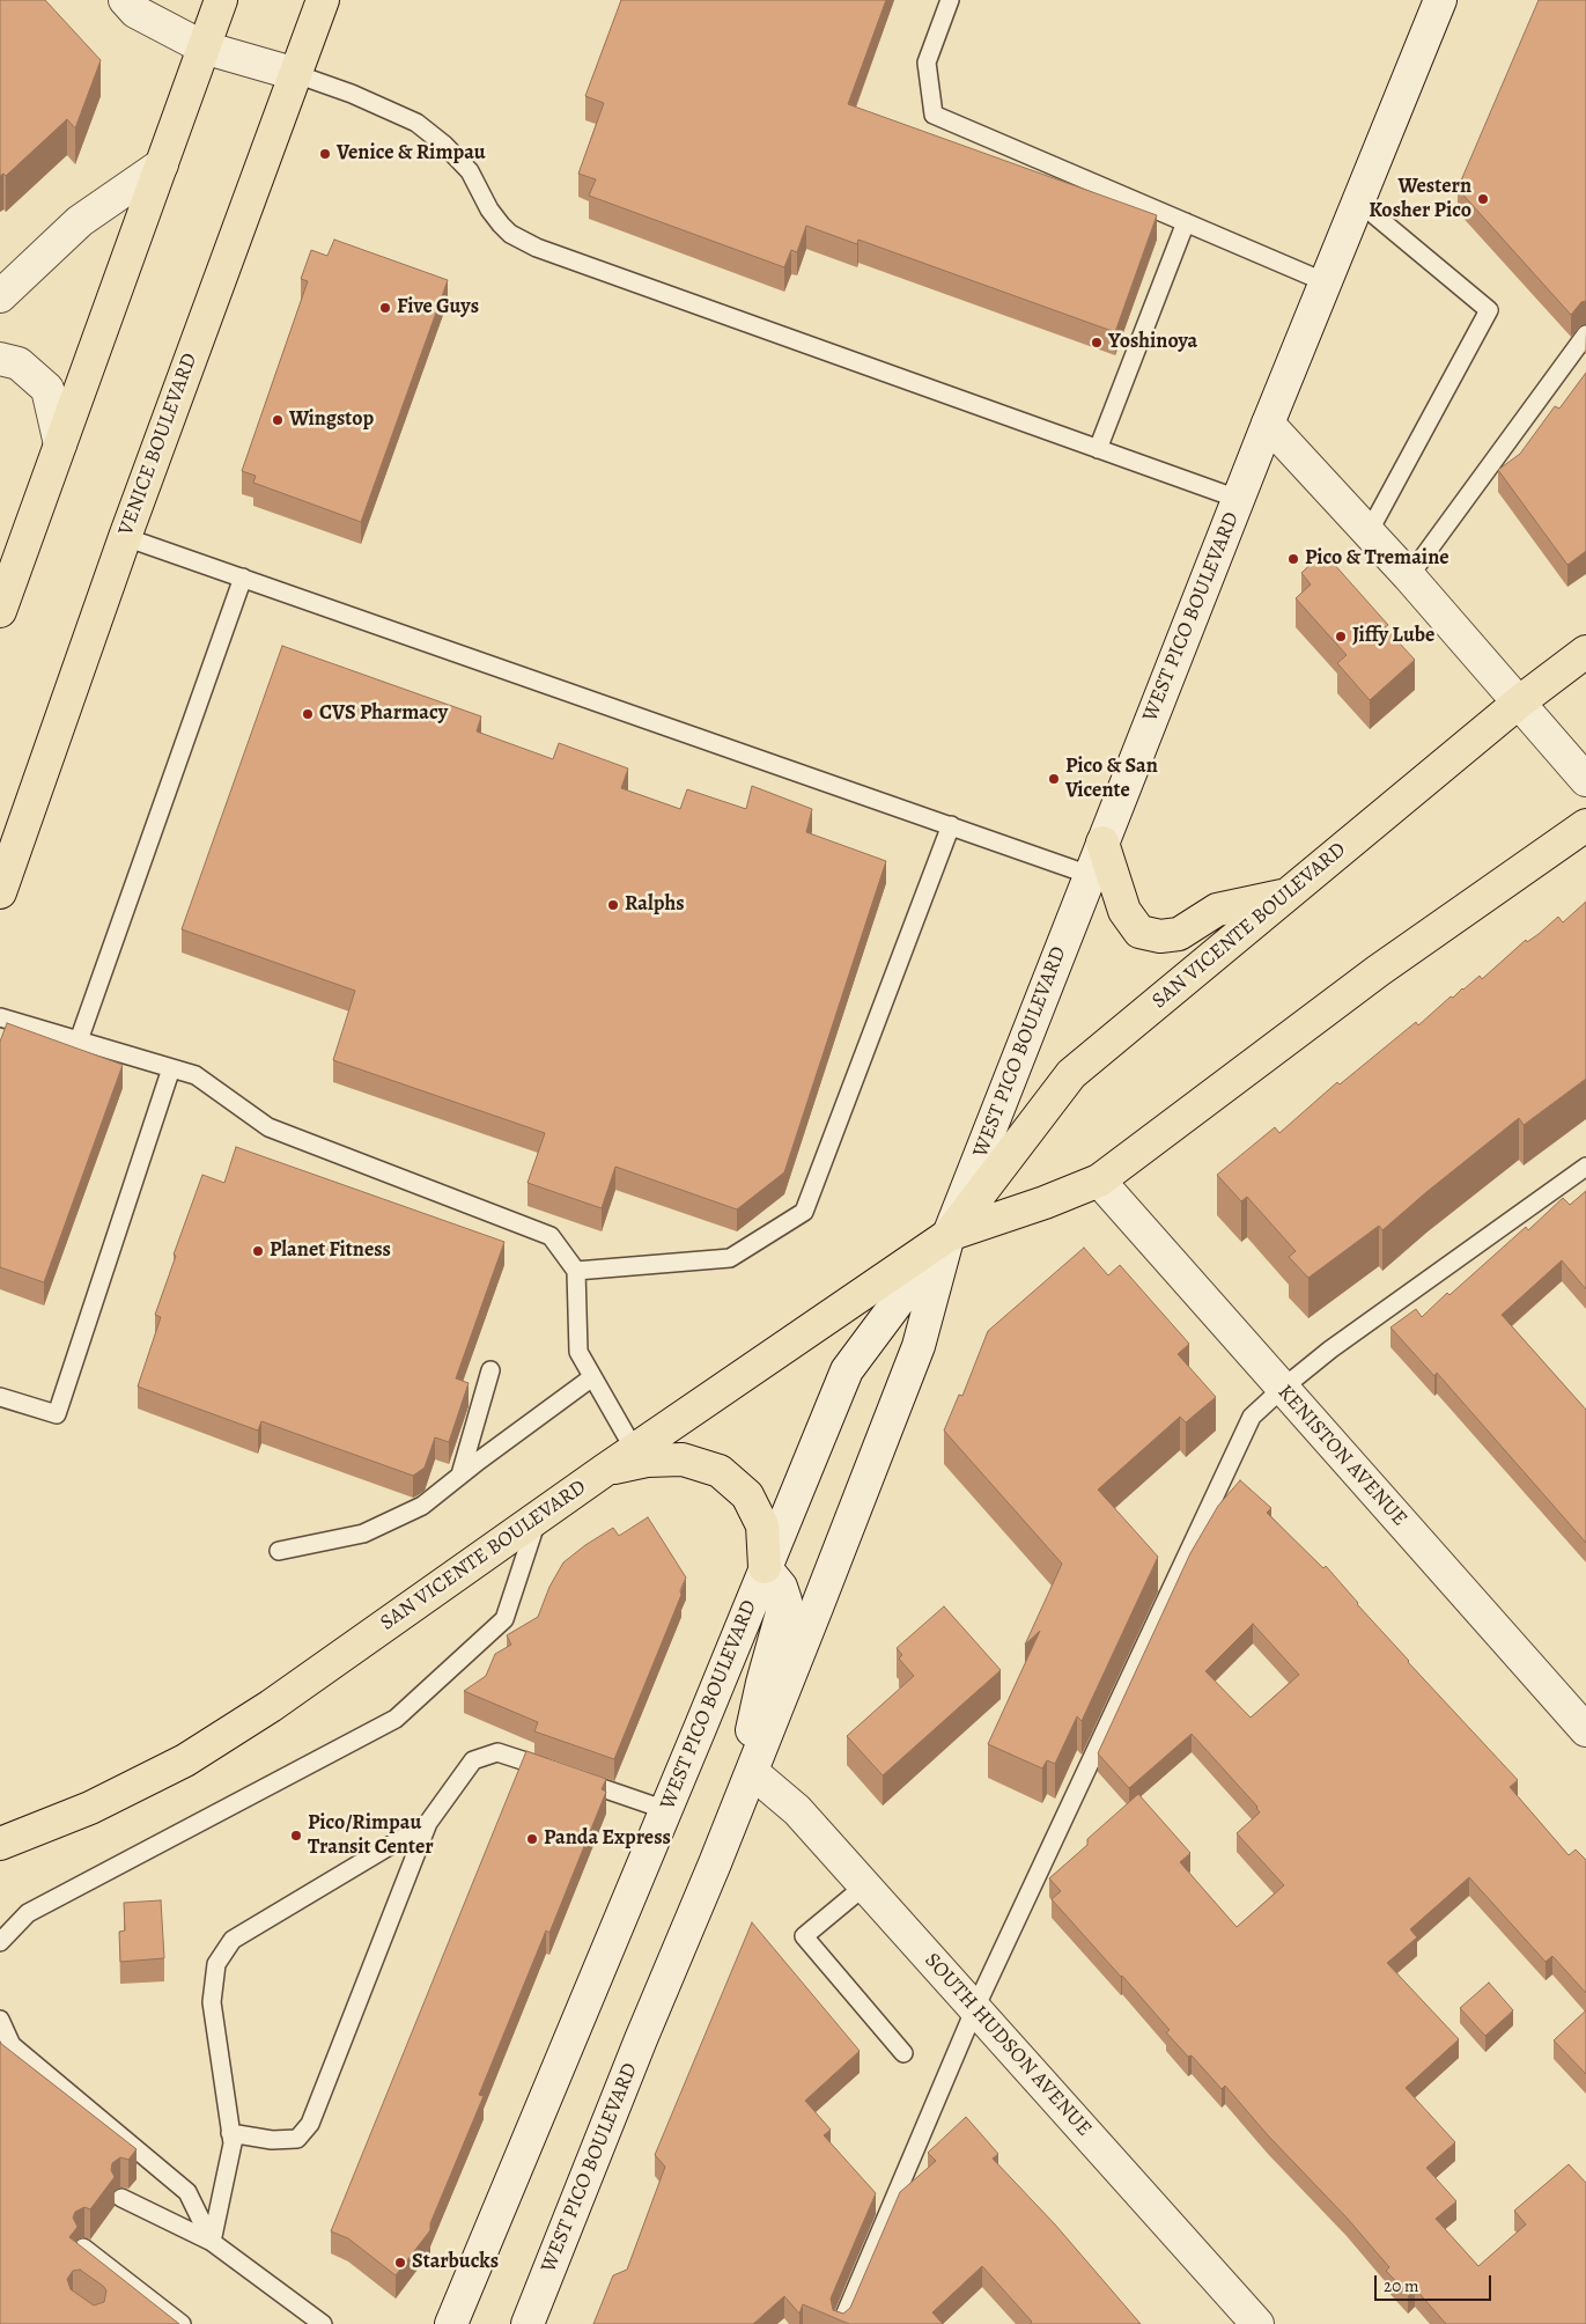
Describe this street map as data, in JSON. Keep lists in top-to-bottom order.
{
  "streets": {
    "main road": [
      "VENICE BOULEVARD",
      "WEST PICO BOULEVARD",
      "SAN VICENTE BOULEVARD",
      "KENISTON AVENUE",
      "SOUTH HUDSON AVENUE"
    ]
  },
  "crossings": [
    ["WEST PICO BOULEVARD", "SAN VICENTE BOULEVARD"],
    ["WEST PICO BOULEVARD", "SOUTH HUDSON AVENUE"],
    ["SAN VICENTE BOULEVARD", "KENISTON AVENUE"]
  ],
  "places": [
    "Venice & Rimpau",
    "Western Kosher Pico",
    "Five Guys",
    "Yoshinoya",
    "Wingstop",
    "Pico & Tremaine",
    "Jiffy Lube",
    "CVS Pharmacy",
    "Pico & San Vicente",
    "Ralphs",
    "Planet Fitness",
    "Pico/Rimpau Transit Center",
    "Panda Express",
    "Starbucks"
  ],
  "scale_bar": "20 m"
}
